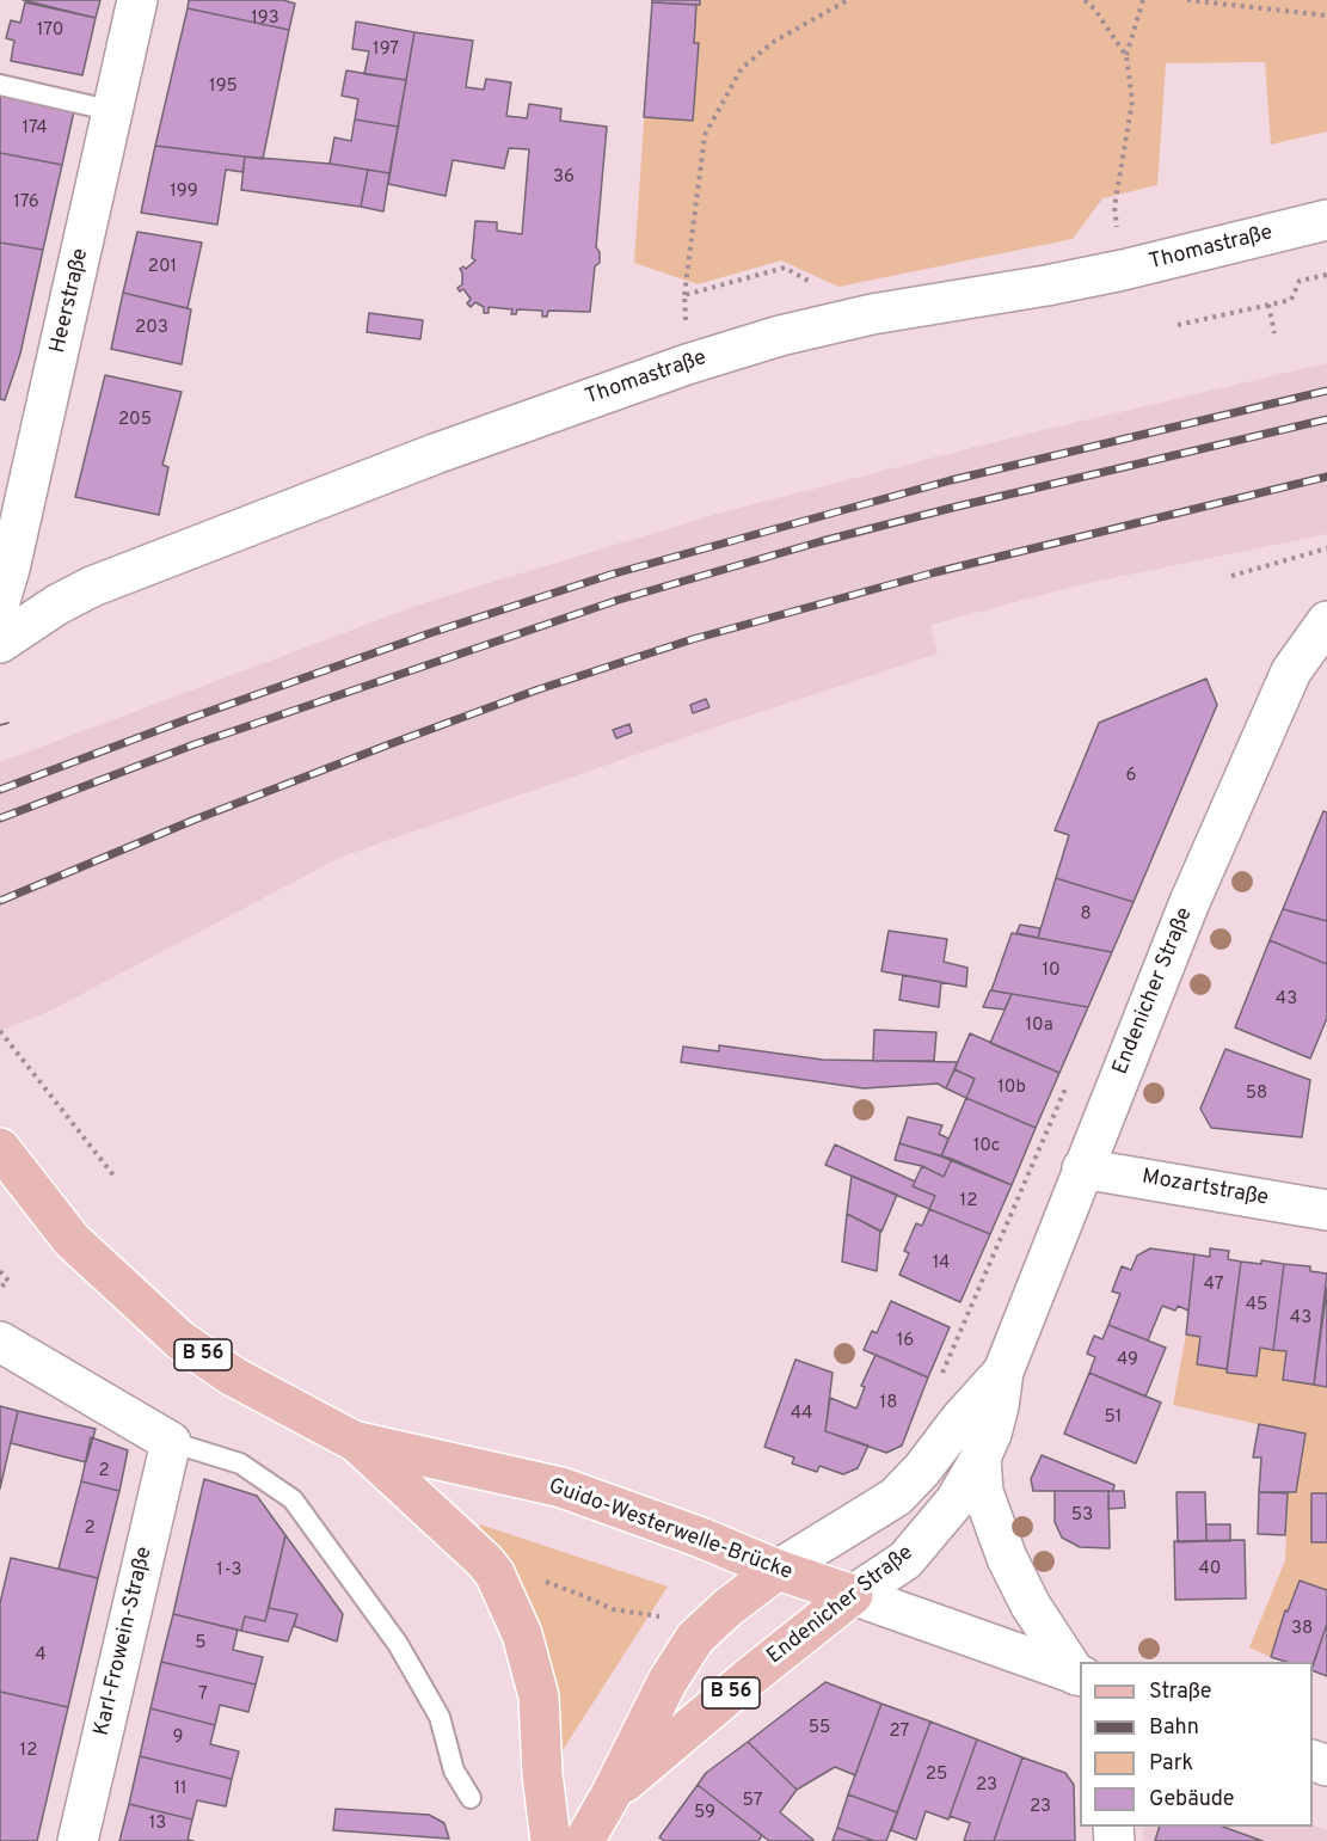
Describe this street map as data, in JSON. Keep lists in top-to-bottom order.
{
  "streets": {
    "main road": ["Endenicher Straße", "B 56", "Guido-Westerwelle-Brücke"],
    "street": [
      "Thomastraße",
      "Heerstraße",
      "Mozartstraße",
      "Karl-Frowein-Straße"
    ]
  },
  "crossings": [
    ["Endenicher Straße", "Mozartstraße"],
    ["Endenicher Straße", "Guido-Westerwelle-Brücke"],
    ["B 56", "Guido-Westerwelle-Brücke"]
  ],
  "house_numbers": [
    "193",
    "170",
    "197",
    "195",
    "174",
    "36",
    "199",
    "176",
    "201",
    "203",
    "205",
    "6",
    "8",
    "10",
    "43",
    "10a",
    "10b",
    "58",
    "10c",
    "12",
    "14",
    "47",
    "45",
    "43",
    "16",
    "49",
    "18",
    "44",
    "51",
    "2",
    "53",
    "2",
    "40",
    "1-3",
    "38",
    "5",
    "4",
    "7",
    "55",
    "27",
    "9",
    "12",
    "25",
    "23",
    "11",
    "57",
    "23",
    "59",
    "13"
  ],
  "legend": [
    "Straße",
    "Bahn",
    "Park",
    "Gebäude"
  ]
}
